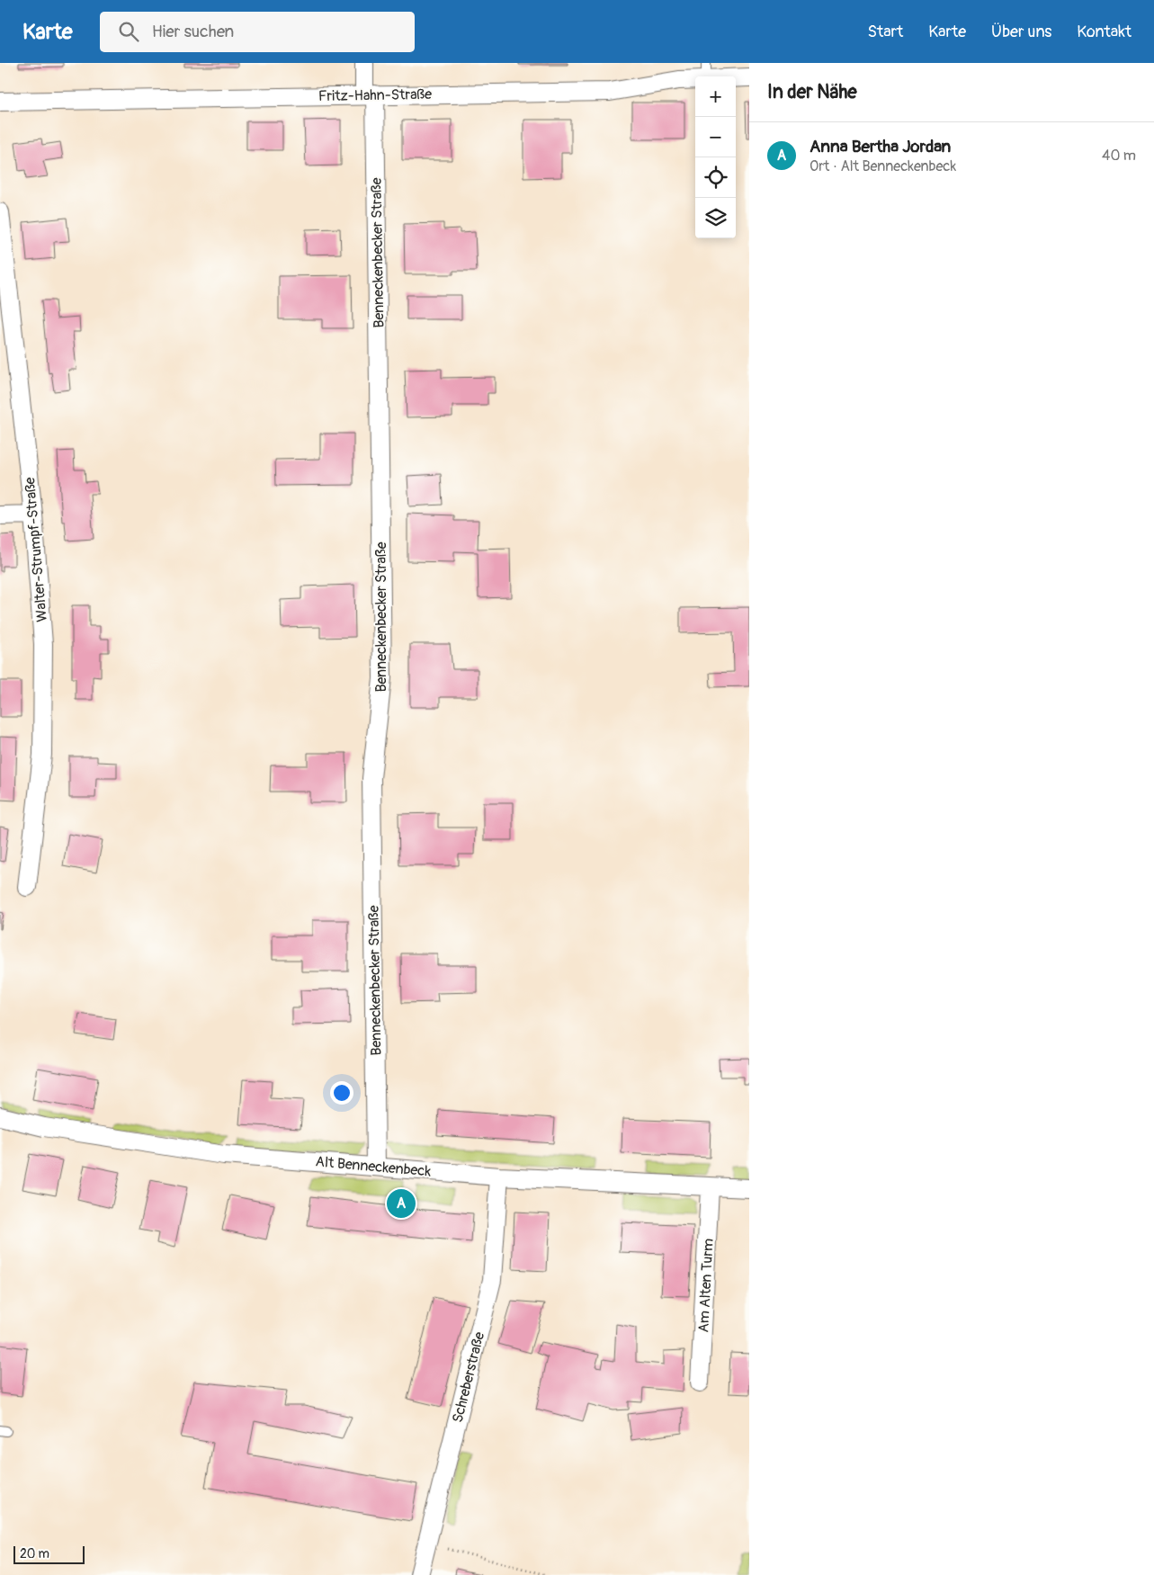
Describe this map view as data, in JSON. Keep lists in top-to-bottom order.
{
  "streets": {
    "street": [
      "Fritz-Hahn-Straße",
      "Benneckenbecker Straße",
      "Walter-Strumpf-Straße",
      "Alt Benneckenbeck",
      "Am Alten Turm",
      "Schreberstraße"
    ]
  },
  "crossings": [
    ["Fritz-Hahn-Straße", "Benneckenbecker Straße"],
    ["Benneckenbecker Straße", "Alt Benneckenbeck"],
    ["Alt Benneckenbeck", "Am Alten Turm"],
    ["Alt Benneckenbeck", "Schreberstraße"]
  ],
  "scale_bar": "20 m",
  "page": {
    "header": "Karte",
    "search": "Hier suchen",
    "nav": [
      "Start",
      "Karte",
      "Über uns",
      "Kontakt"
    ],
    "heading": "In der Nähe",
    "map_buttons": ["+", "−"],
    "list": [
      {
        "mark": "A",
        "name": "Anna Bertha Jordan",
        "note": "Ort · Alt Benneckenbeck",
        "value": "40 m"
      }
    ],
    "pins": "A",
    "scale": "20 m"
  }
}
